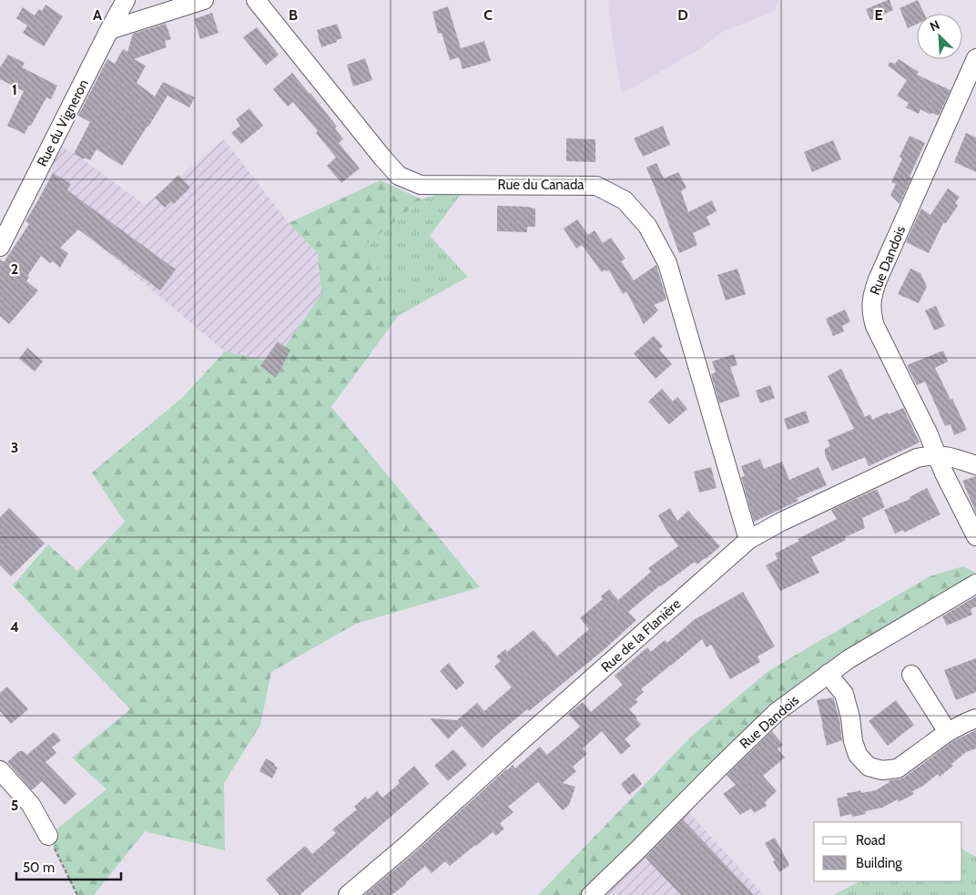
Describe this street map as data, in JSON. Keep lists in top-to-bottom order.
{
  "streets": {
    "street": [
      "Rue du Vigneron",
      "Rue du Canada",
      "Rue Dandois",
      "Rue de la Flanière"
    ]
  },
  "crossings": [
    ["Rue du Canada", "Rue de la Flanière"],
    ["Rue Dandois", "Rue de la Flanière"]
  ],
  "legend": ["Road", "Building"],
  "scale_bar": "50 m",
  "north": "top left",
  "grid": {
    "columns": [
      "A",
      "B",
      "C",
      "D",
      "E"
    ],
    "rows": [
      "1",
      "2",
      "3",
      "4",
      "5"
    ]
  }
}
